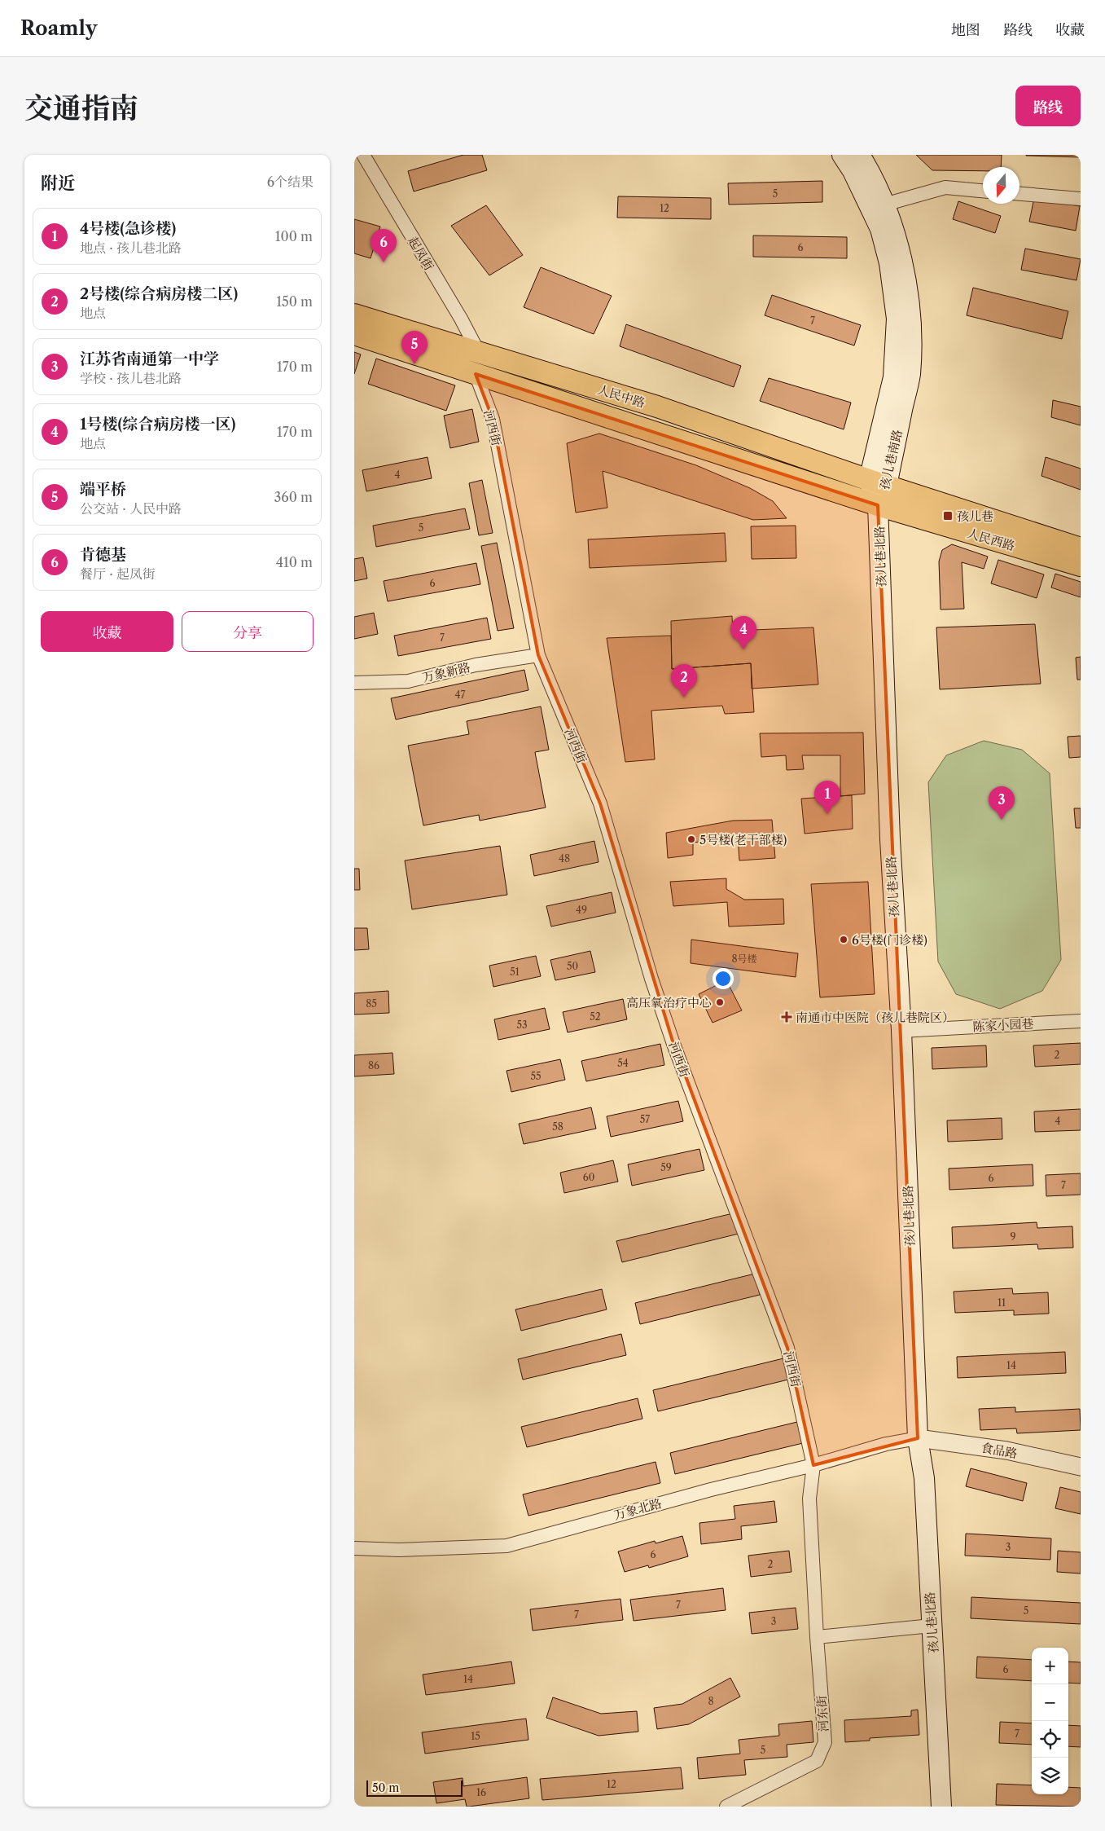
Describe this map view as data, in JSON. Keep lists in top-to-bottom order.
{
  "streets": {
    "main road": [
      "人民中路",
      "孩儿巷南路",
      "人民西路",
      "孩儿巷北路"
    ],
    "street": [
      "起凤街",
      "河西街",
      "万象新路",
      "陈家小园巷",
      "食品路",
      "万象北路",
      "河东街"
    ]
  },
  "crossings": [
    ["起凤街", "人民中路"],
    ["人民中路", "河西街"],
    ["人民中路", "孩儿巷南路"],
    ["人民中路", "人民西路"],
    ["人民中路", "孩儿巷北路"],
    ["河西街", "万象新路"],
    ["河西街", "万象北路"],
    ["河西街", "河东街"],
    ["孩儿巷南路", "人民西路"],
    ["孩儿巷南路", "孩儿巷北路"],
    ["人民西路", "孩儿巷北路"],
    ["孩儿巷北路", "陈家小园巷"],
    ["孩儿巷北路", "食品路"],
    ["孩儿巷北路", "万象北路"],
    ["食品路", "万象北路"]
  ],
  "places": {
    "transit": ["孩儿巷"],
    "other": ["5号楼(老干部楼)", "6号楼(门诊楼)", "高压氧治疗中心"],
    "health": ["南通市中医院（孩儿巷院区）"]
  },
  "house_numbers": [
    "5",
    "12",
    "6",
    "7",
    "4",
    "5",
    "6",
    "7",
    "47",
    "48",
    "49",
    "8号楼",
    "50",
    "51",
    "85",
    "52",
    "53",
    "2",
    "54",
    "86",
    "55",
    "57",
    "4",
    "58",
    "59",
    "60",
    "6",
    "7",
    "9",
    "11",
    "14",
    "3",
    "6",
    "2",
    "7",
    "5",
    "7",
    "3",
    "6",
    "14",
    "8",
    "7",
    "15",
    "5",
    "12",
    "16"
  ],
  "scale_bar": "50 m",
  "north": "bottom",
  "page": {
    "header": "Roamly",
    "nav": ["地图", "路线", "收藏"],
    "title": "交通指南",
    "buttons": [
      "路线",
      ["收藏", "分享"]
    ],
    "heading": ["附近", "6个结果"],
    "list": [
      {
        "mark": "1",
        "name": "4号楼(急诊楼)",
        "note": "地点 · 孩儿巷北路",
        "value": "100 m"
      },
      {
        "mark": "2",
        "name": "2号楼(综合病房楼二区)",
        "note": "地点",
        "value": "150 m"
      },
      {
        "mark": "3",
        "name": "江苏省南通第一中学",
        "note": "学校 · 孩儿巷北路",
        "value": "170 m"
      },
      {
        "mark": "4",
        "name": "1号楼(综合病房楼一区)",
        "note": "地点",
        "value": "170 m"
      },
      {
        "mark": "5",
        "name": "端平桥",
        "note": "公交站 · 人民中路",
        "value": "360 m"
      },
      {
        "mark": "6",
        "name": "肯德基",
        "note": "餐厅 · 起凤街",
        "value": "410 m"
      }
    ],
    "pins": [
      "6",
      "5",
      "4",
      "2",
      "1",
      "3"
    ],
    "map_buttons": ["+", "−"],
    "scale": "50 m"
  }
}
